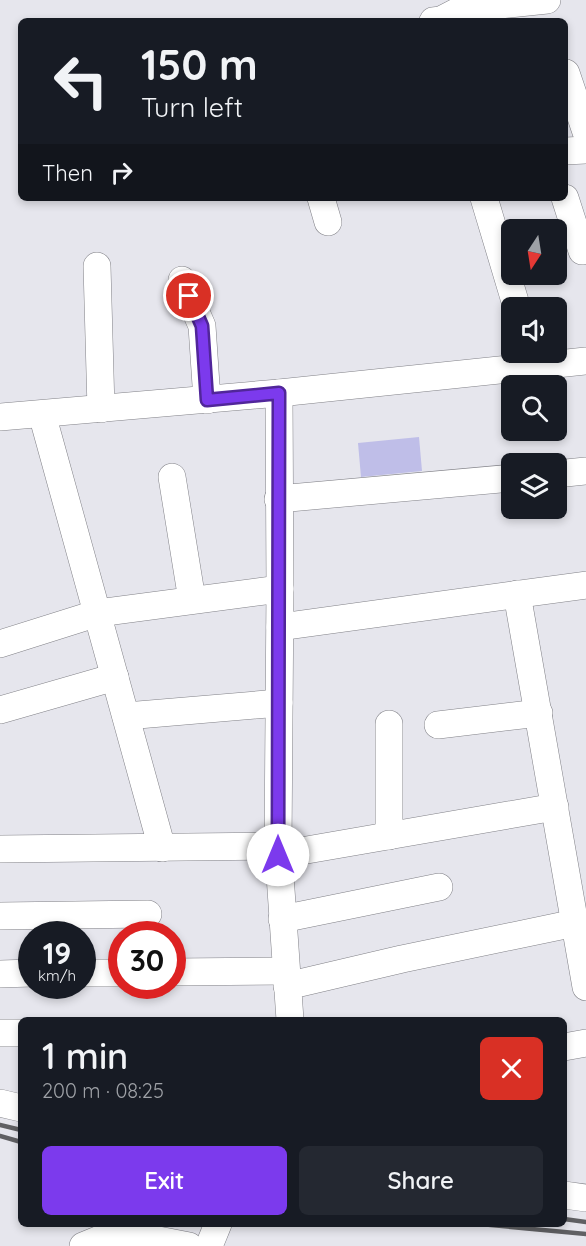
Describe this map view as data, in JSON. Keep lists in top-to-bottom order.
{
  "north": "bottom",
  "page": {
    "turn": ["150 m", "Turn left"],
    "then": "Then",
    "speed": "19 km/h",
    "limit": "30",
    "heading": ["1 min", "200 m · 08:25"],
    "buttons": ["Exit", "Share"]
  }
}
